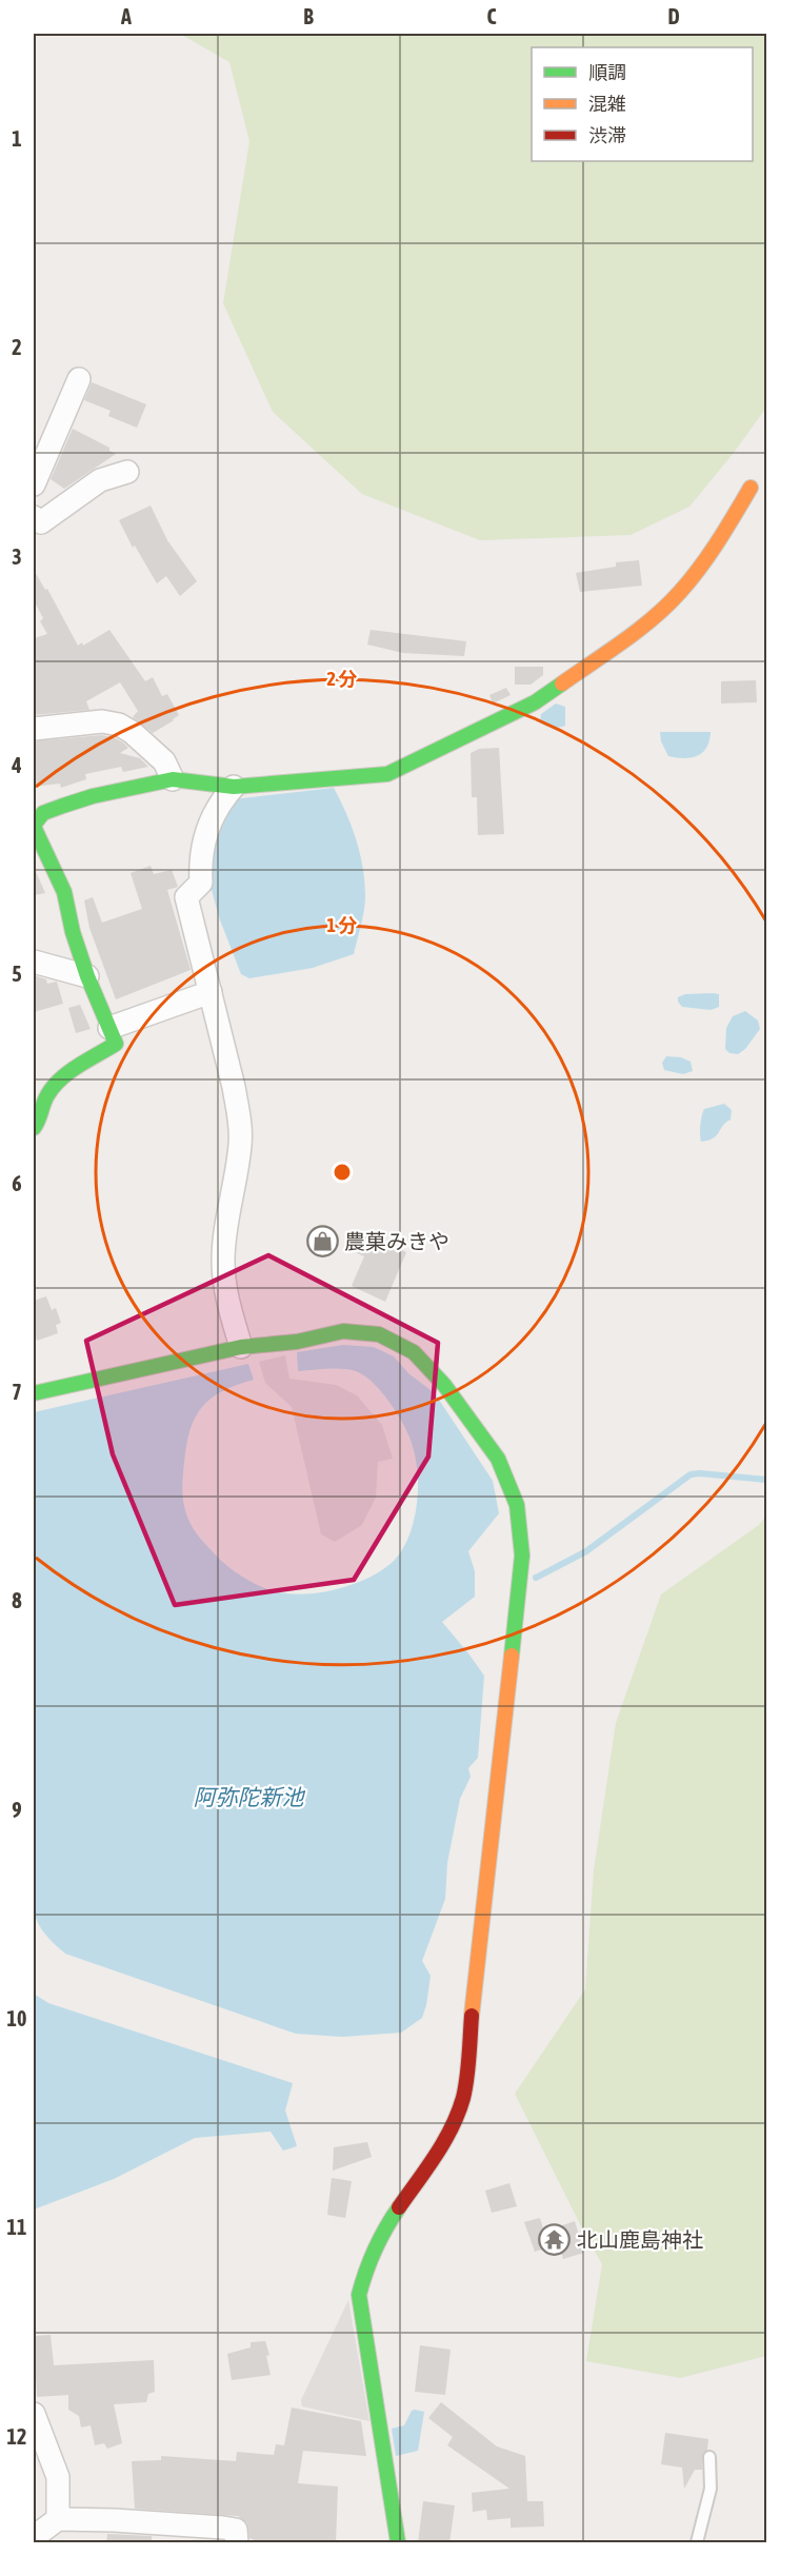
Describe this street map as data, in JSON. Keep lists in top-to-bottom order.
{
  "water": ["阿弥陀新池"],
  "places": {
    "shop": ["農菓みきや"],
    "temple": ["北山鹿島神社"]
  },
  "legend": ["順調", "混雑", "渋滞"],
  "grid": {
    "columns": [
      "A",
      "B",
      "C",
      "D"
    ],
    "rows": [
      "1",
      "2",
      "3",
      "4",
      "5",
      "6",
      "7",
      "8",
      "9",
      "10",
      "11",
      "12"
    ]
  },
  "rings": ["2 分", "1 分"]
}
